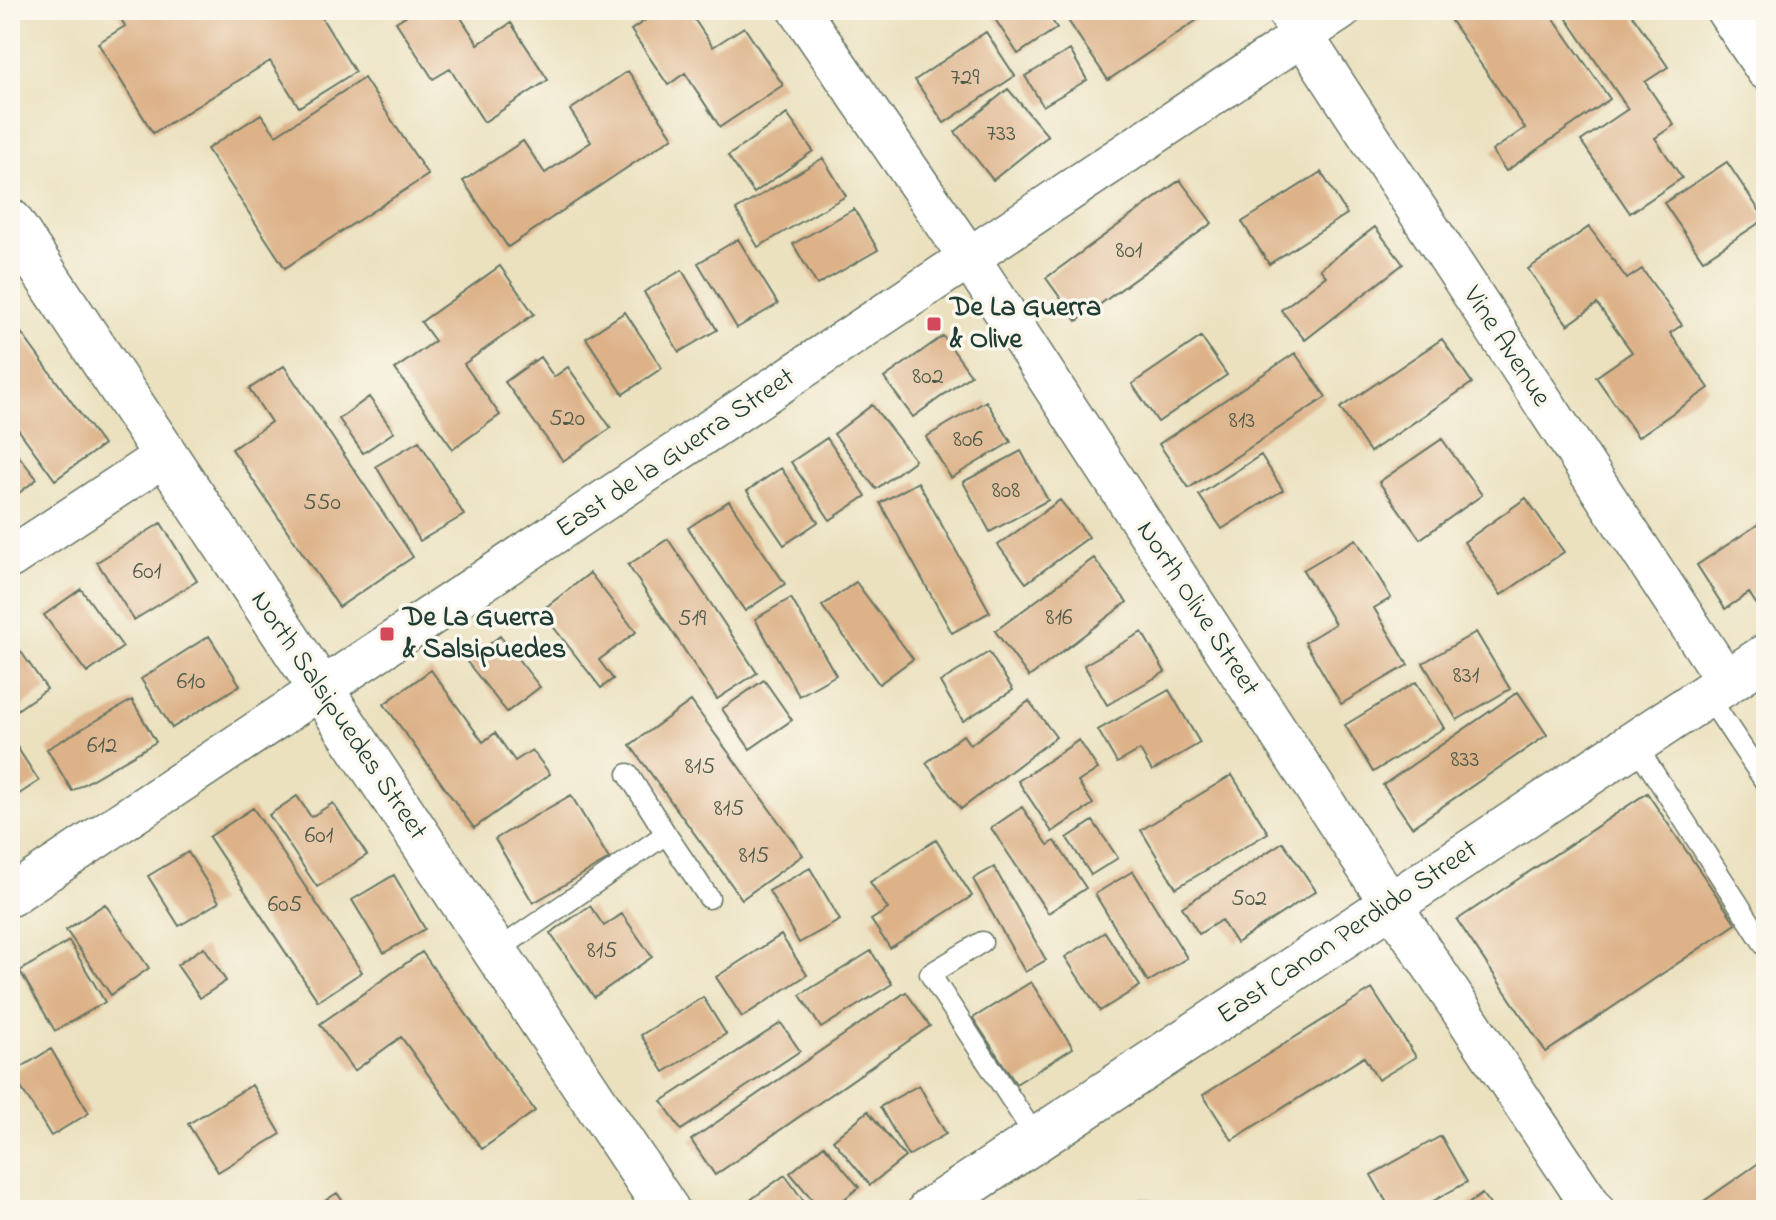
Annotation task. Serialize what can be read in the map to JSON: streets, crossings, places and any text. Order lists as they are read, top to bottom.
{
  "streets": {
    "street": [
      "Vine Avenue",
      "East de la Guerra Street",
      "North Olive Street",
      "North Salsipuedes Street",
      "East Canon Perdido Street"
    ]
  },
  "crossings": [
    ["Vine Avenue", "East de la Guerra Street"],
    ["Vine Avenue", "East Canon Perdido Street"],
    ["East de la Guerra Street", "North Olive Street"],
    ["East de la Guerra Street", "North Salsipuedes Street"],
    ["North Olive Street", "East Canon Perdido Street"]
  ],
  "places": {
    "transit": ["De La Guerra & Olive", "De La Guerra & Salsipuedes"]
  },
  "house_numbers": [
    "729",
    "733",
    "801",
    "802",
    "520",
    "813",
    "806",
    "808",
    "550",
    "601",
    "816",
    "519",
    "831",
    "610",
    "612",
    "833",
    "815",
    "815",
    "601",
    "815",
    "502",
    "605",
    "815"
  ]
}
